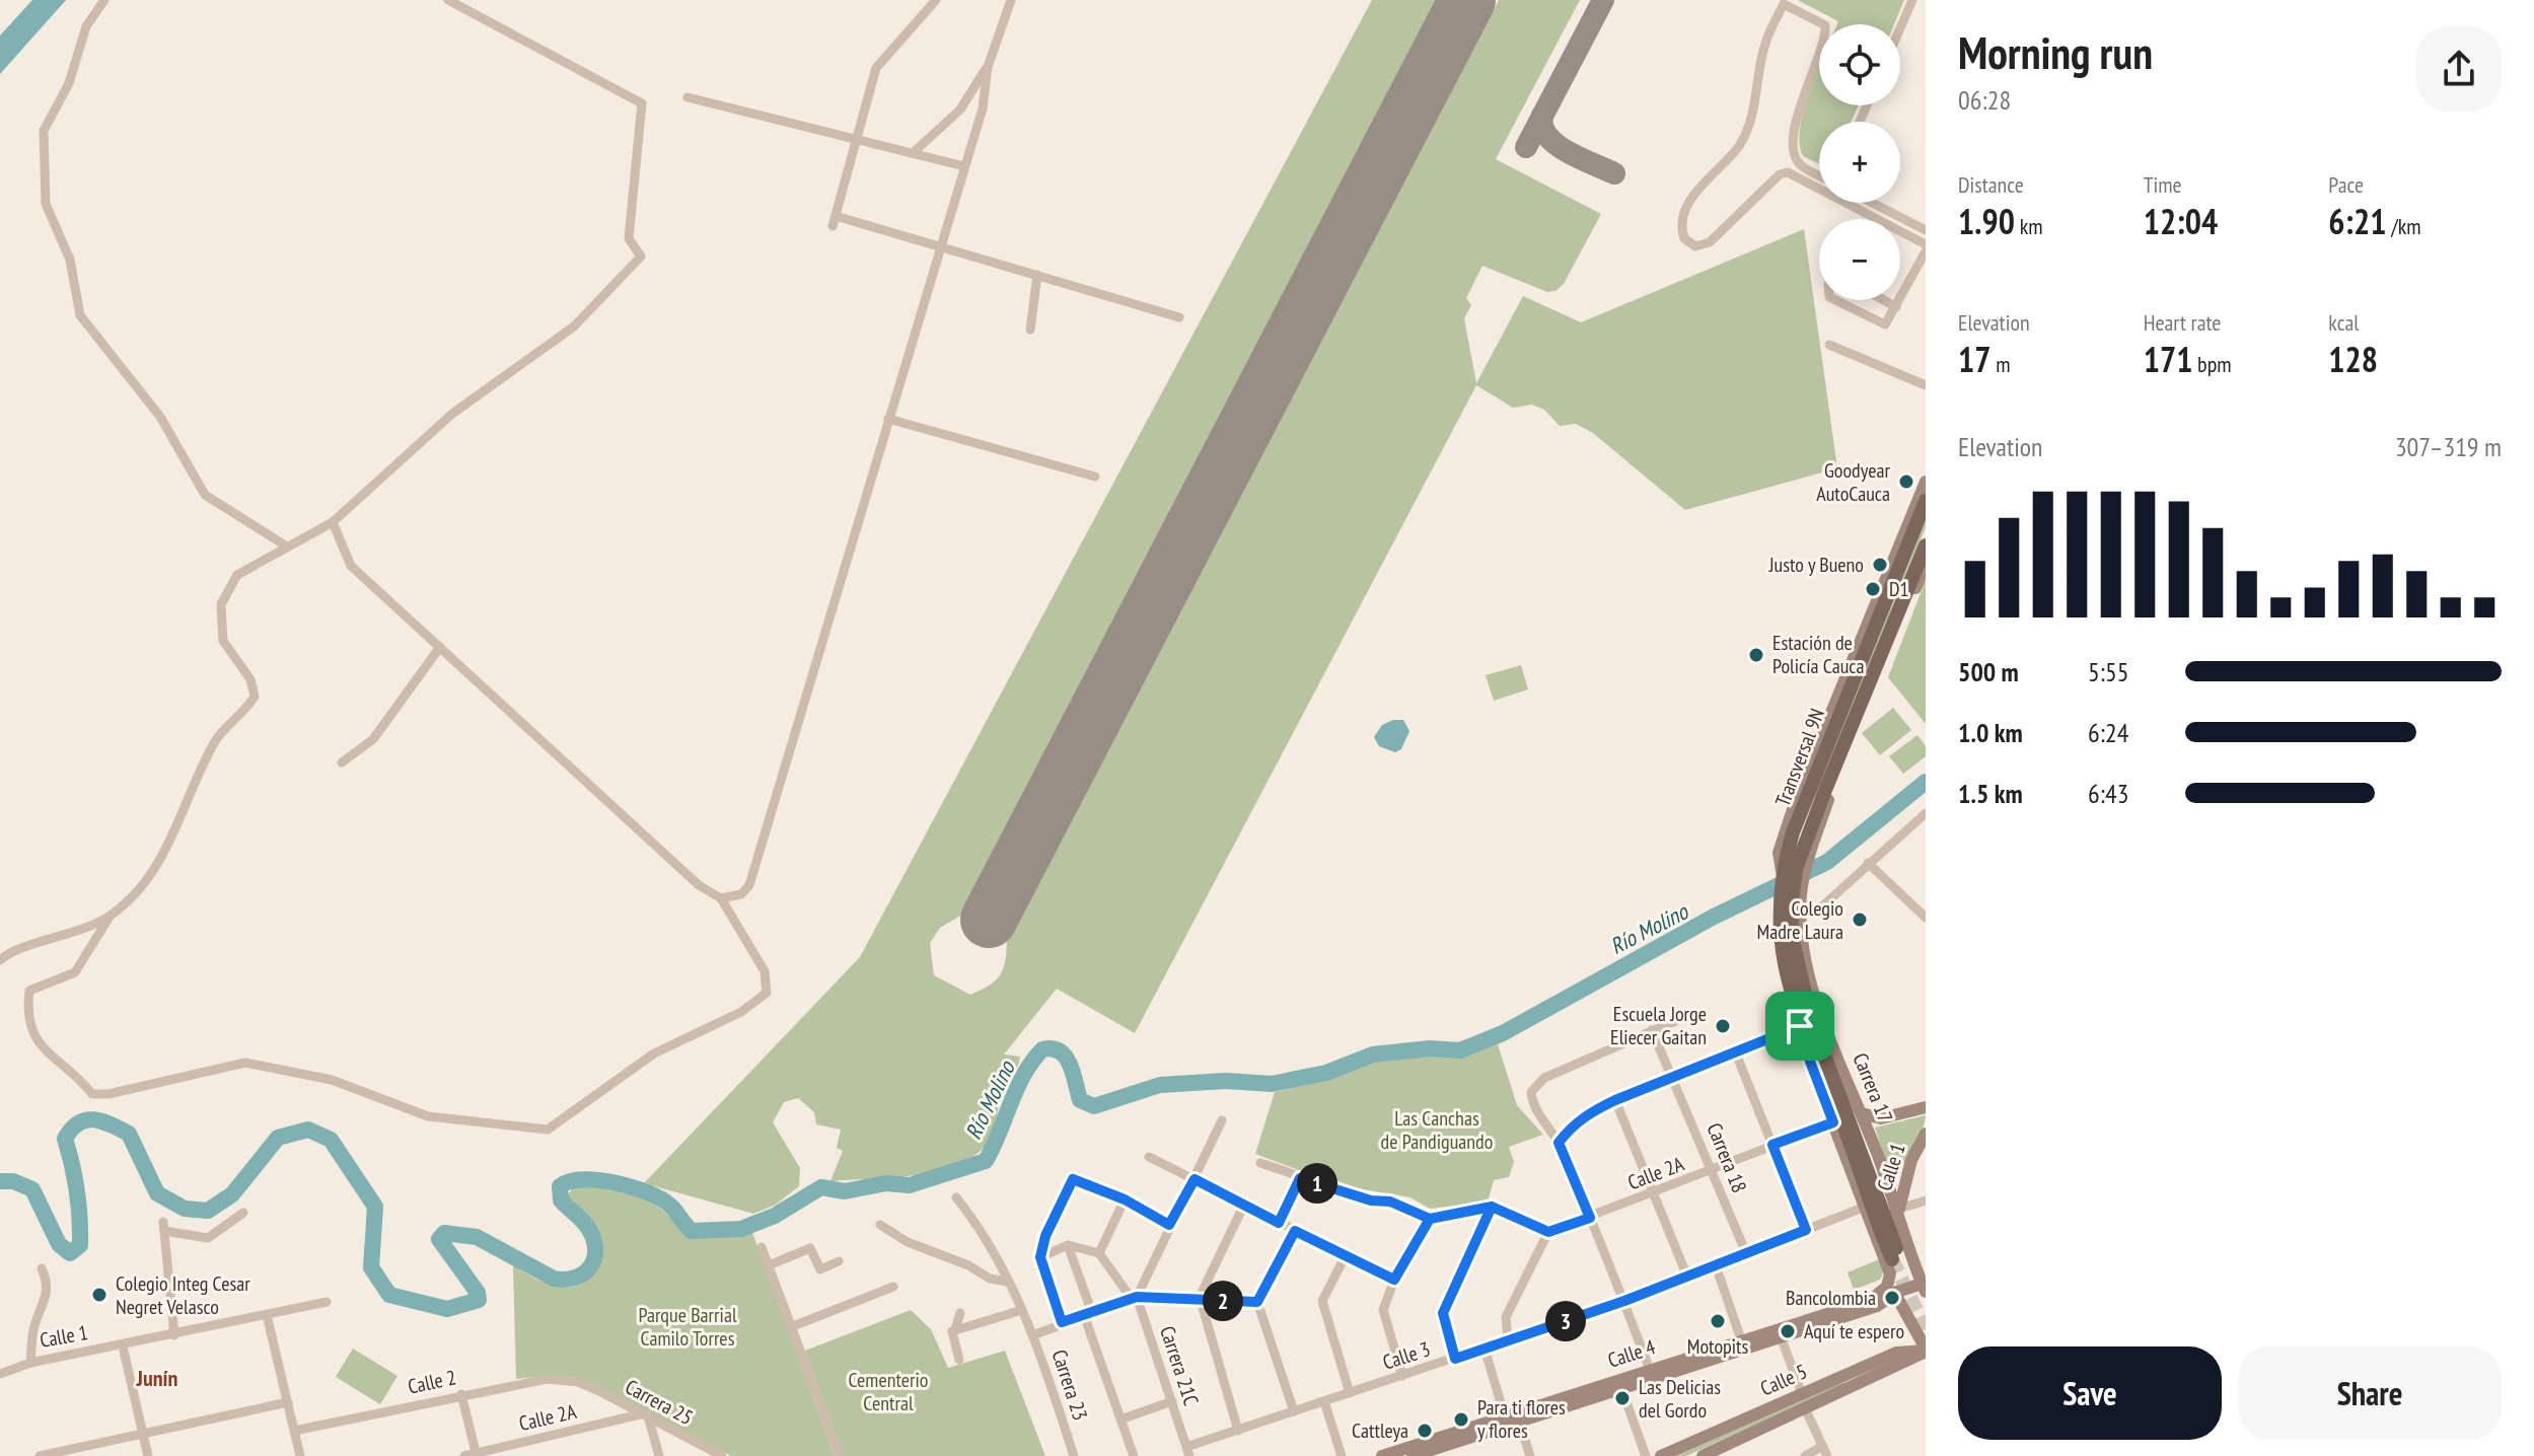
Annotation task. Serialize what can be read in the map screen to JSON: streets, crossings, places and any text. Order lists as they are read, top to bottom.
{
  "streets": {
    "main road": [
      "Transversal 9N",
      "Carrera 17",
      "Calle 1",
      "Calle 4",
      "Calle 5"
    ],
    "street": [
      "Carrera 18",
      "Calle 2A",
      "Calle 3",
      "Carrera 21C",
      "Calle 2",
      "Carrera 23",
      "Carrera 25"
    ]
  },
  "crossings": [
    ["Transversal 9N", "Carrera 17"],
    ["Carrera 17", "Calle 1"],
    ["Carrera 17", "Calle 4"],
    ["Carrera 18", "Calle 2A"],
    ["Carrera 18", "Calle 3"],
    ["Calle 2A", "Carrera 25"],
    ["Calle 3", "Carrera 21C"],
    ["Calle 2", "Carrera 25"]
  ],
  "districts": ["Junín"],
  "water": ["Río Molino"],
  "parks": ["Las Canchas de Pandiguando", "Parque Barrial Camilo Torres", "Cementerio Central"],
  "places": [
    "Goodyear AutoCauca",
    "Justo y Bueno",
    "D1",
    "Estación de Policía Cauca",
    "Colegio Madre Laura",
    "Escuela Jorge Eliecer Gaitan",
    "Colegio Integ Cesar Negret Velasco",
    "Bancolombia",
    "Motopits",
    "Aquí te espero",
    "Las Delicias del Gordo",
    "Para ti flores y flores",
    "Cattleya"
  ],
  "page": {
    "heading": ["Morning run", "06:28"],
    "map_buttons": ["+", "−"],
    "stats": [
      ["Distance", "1.90 km"],
      ["Time", "12:04"],
      ["Pace", "6:21 /km"],
      ["Elevation", "17 m"],
      ["Heart rate", "171 bpm"],
      ["kcal", "128"]
    ],
    "chart": ["Elevation", "307–319 m"],
    "list": [
      {
        "name": "500 m",
        "note": "5:55"
      },
      {
        "name": "1.0 km",
        "note": "6:24"
      },
      {
        "name": "1.5 km",
        "note": "6:43"
      }
    ],
    "pins": ["1", "2", "3"],
    "buttons": ["Save", "Share"]
  }
}
